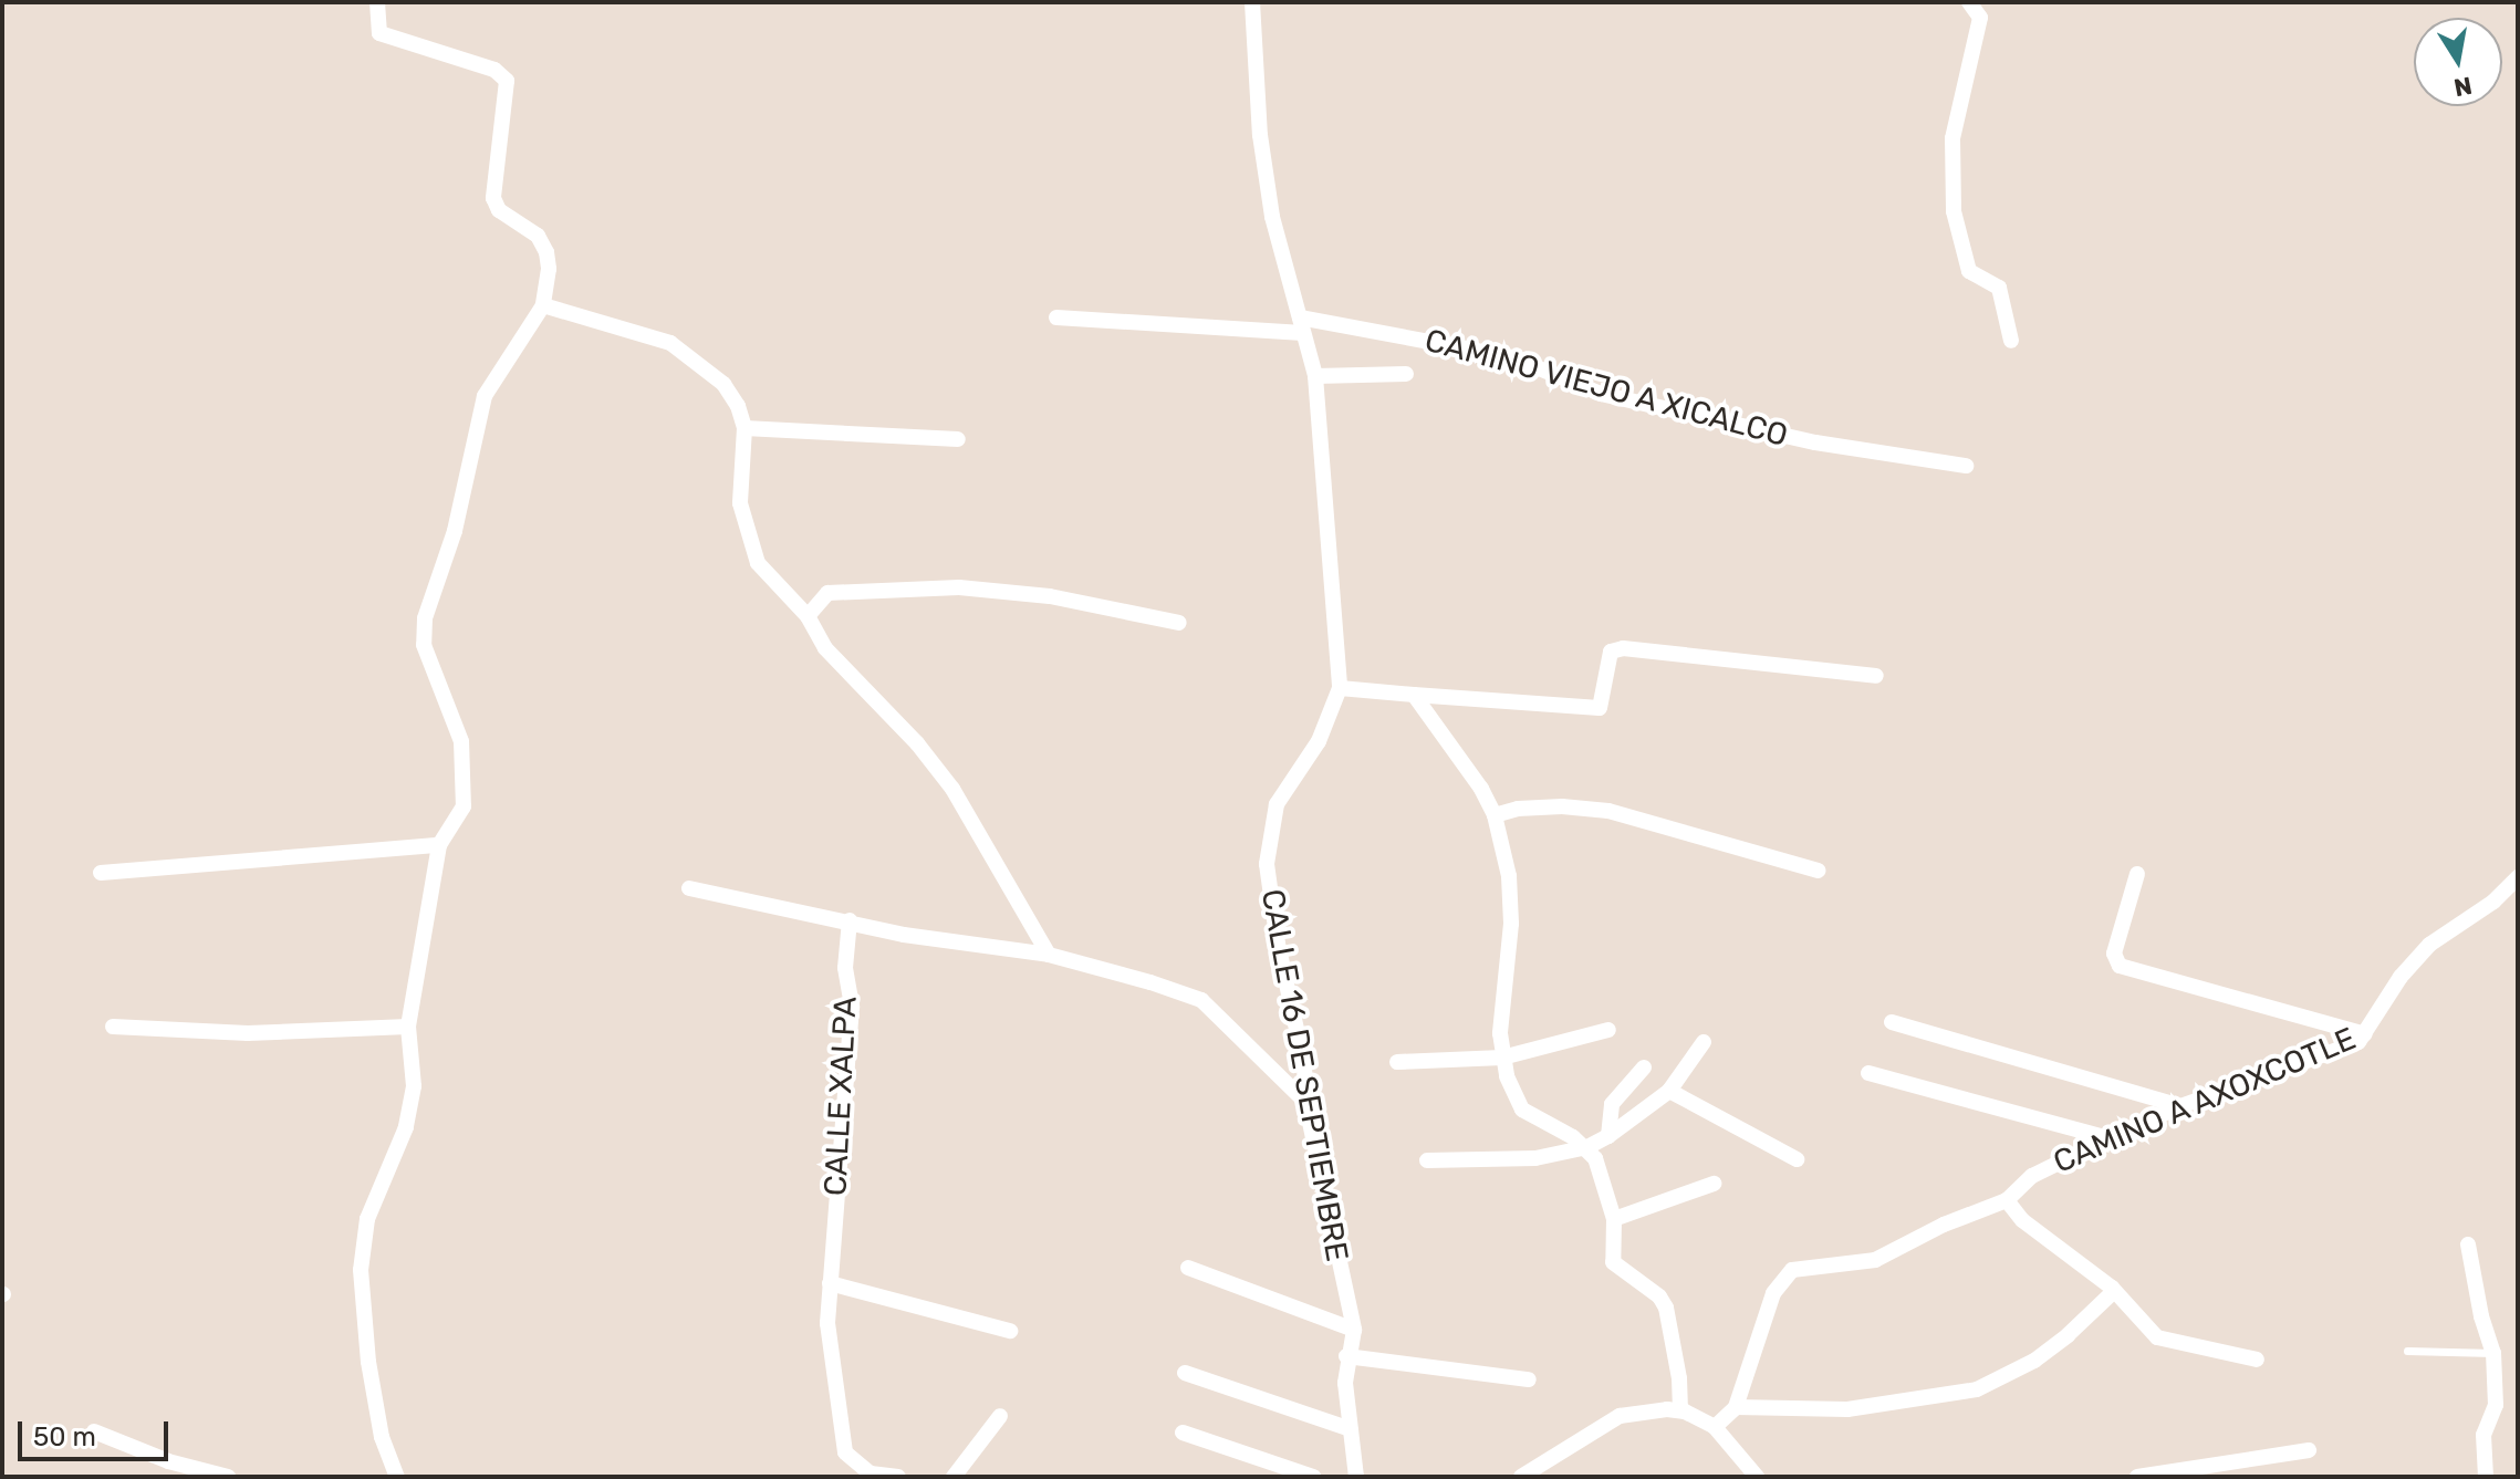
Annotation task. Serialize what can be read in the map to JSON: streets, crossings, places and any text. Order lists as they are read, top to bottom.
{
  "streets": {
    "street": [
      "CAMINO VIEJO A XICALCO",
      "CALLE 16 DE SEPTIEMBRE",
      "CALLE XALPA",
      "CAMINO A AXOXCOTLE"
    ]
  },
  "scale_bar": "50 m",
  "north": "bottom"
}
